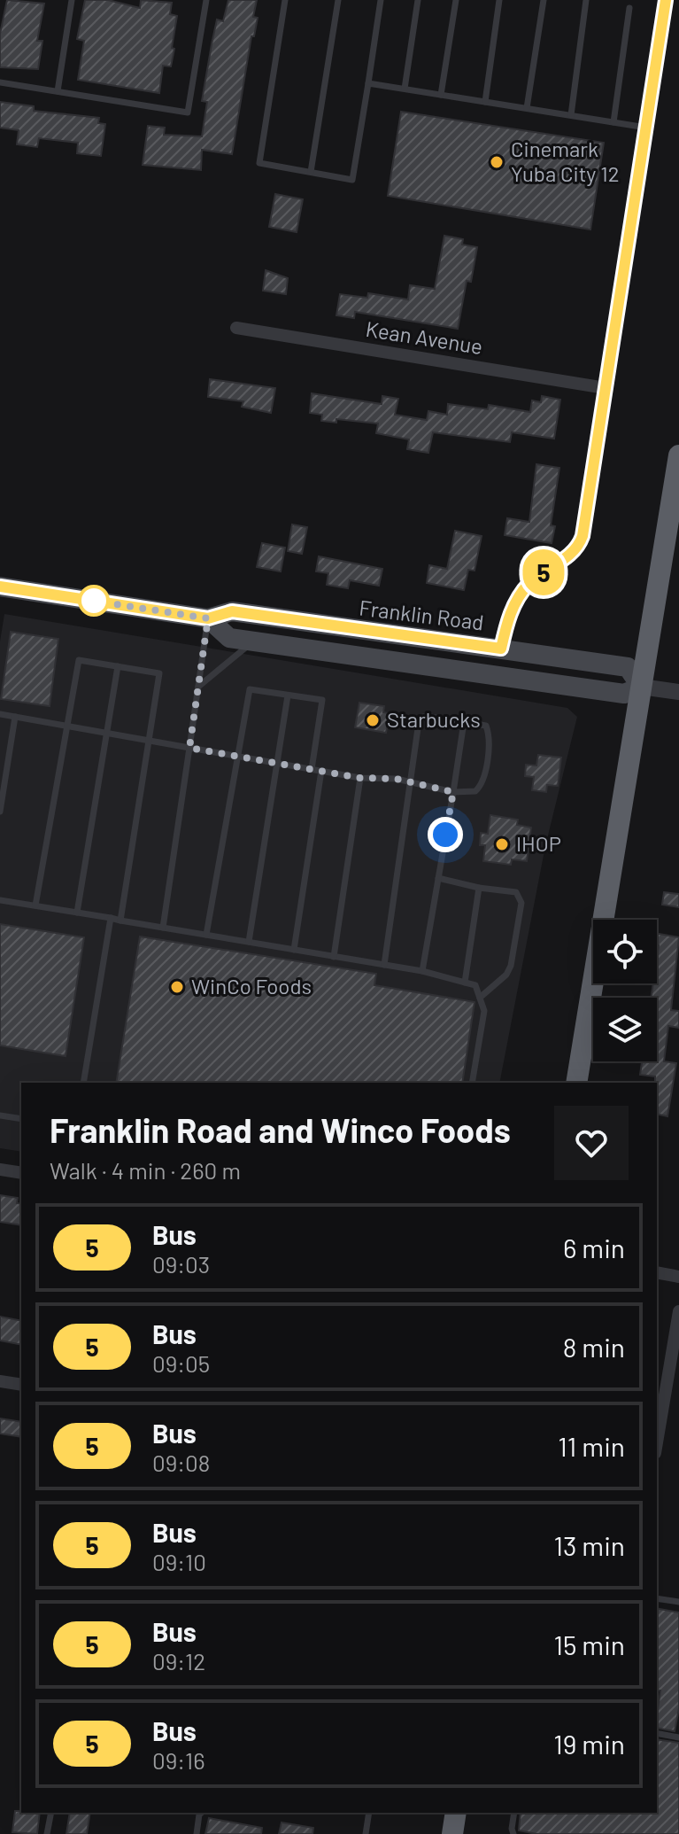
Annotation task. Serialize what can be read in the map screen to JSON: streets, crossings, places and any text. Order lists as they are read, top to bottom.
{
  "streets": {
    "main road": ["Franklin Road"],
    "street": ["Kean Avenue"]
  },
  "places": [
    "Cinemark Yuba City 12",
    "Starbucks",
    "IHOP",
    "WinCo Foods"
  ],
  "lines": ["bus line 5"],
  "page": {
    "on_map": "5",
    "heading": ["Franklin Road and Winco Foods", "Walk · 4 min · 260 m"],
    "list": [
      {
        "mark": "5",
        "name": "Bus",
        "note": "09:03",
        "value": "6 min"
      },
      {
        "mark": "5",
        "name": "Bus",
        "note": "09:05",
        "value": "8 min"
      },
      {
        "mark": "5",
        "name": "Bus",
        "note": "09:08",
        "value": "11 min"
      },
      {
        "mark": "5",
        "name": "Bus",
        "note": "09:10",
        "value": "13 min"
      },
      {
        "mark": "5",
        "name": "Bus",
        "note": "09:12",
        "value": "15 min"
      },
      {
        "mark": "5",
        "name": "Bus",
        "note": "09:16",
        "value": "19 min"
      }
    ]
  }
}
